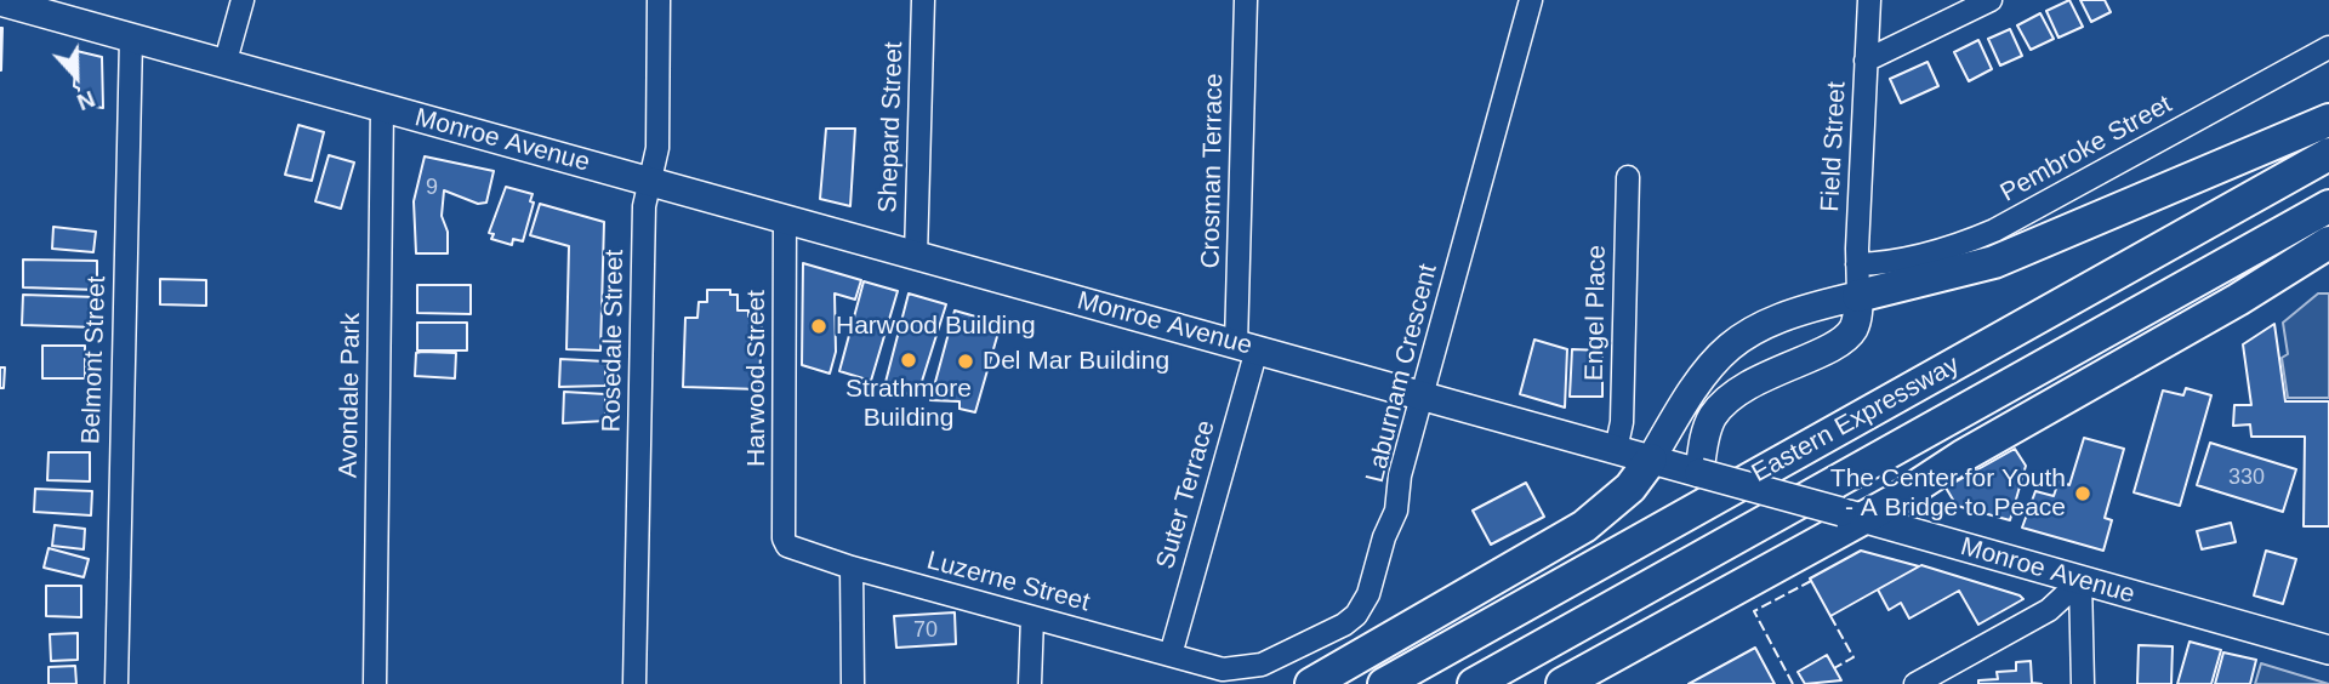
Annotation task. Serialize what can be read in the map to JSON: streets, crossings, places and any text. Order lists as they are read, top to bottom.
{
  "streets": {
    "highway": ["Eastern Expressway"],
    "main road": ["Monroe Avenue"],
    "street": [
      "Shepard Street",
      "Field Street",
      "Pembroke Street",
      "Crosman Terrace",
      "Engel Place",
      "Rosedale Street",
      "Belmont Street",
      "Laburnam Crescent",
      "Harwood Street",
      "Avondale Park",
      "Suter Terrace",
      "Luzerne Street"
    ]
  },
  "crossings": [
    ["Shepard Street", "Monroe Avenue"],
    ["Monroe Avenue", "Crosman Terrace"],
    ["Monroe Avenue", "Engel Place"],
    ["Monroe Avenue", "Rosedale Street"],
    ["Monroe Avenue", "Belmont Street"],
    ["Monroe Avenue", "Laburnam Crescent"],
    ["Monroe Avenue", "Harwood Street"],
    ["Monroe Avenue", "Avondale Park"],
    ["Monroe Avenue", "Suter Terrace"],
    ["Field Street", "Pembroke Street"],
    ["Crosman Terrace", "Suter Terrace"],
    ["Laburnam Crescent", "Luzerne Street"],
    ["Harwood Street", "Luzerne Street"],
    ["Suter Terrace", "Luzerne Street"]
  ],
  "places": [
    "Harwood Building",
    "Strathmore Building",
    "Del Mar Building",
    "The Center for Youth - A Bridge to Peace"
  ],
  "house_numbers": ["9", "330", "70"],
  "north": "bottom"
}
